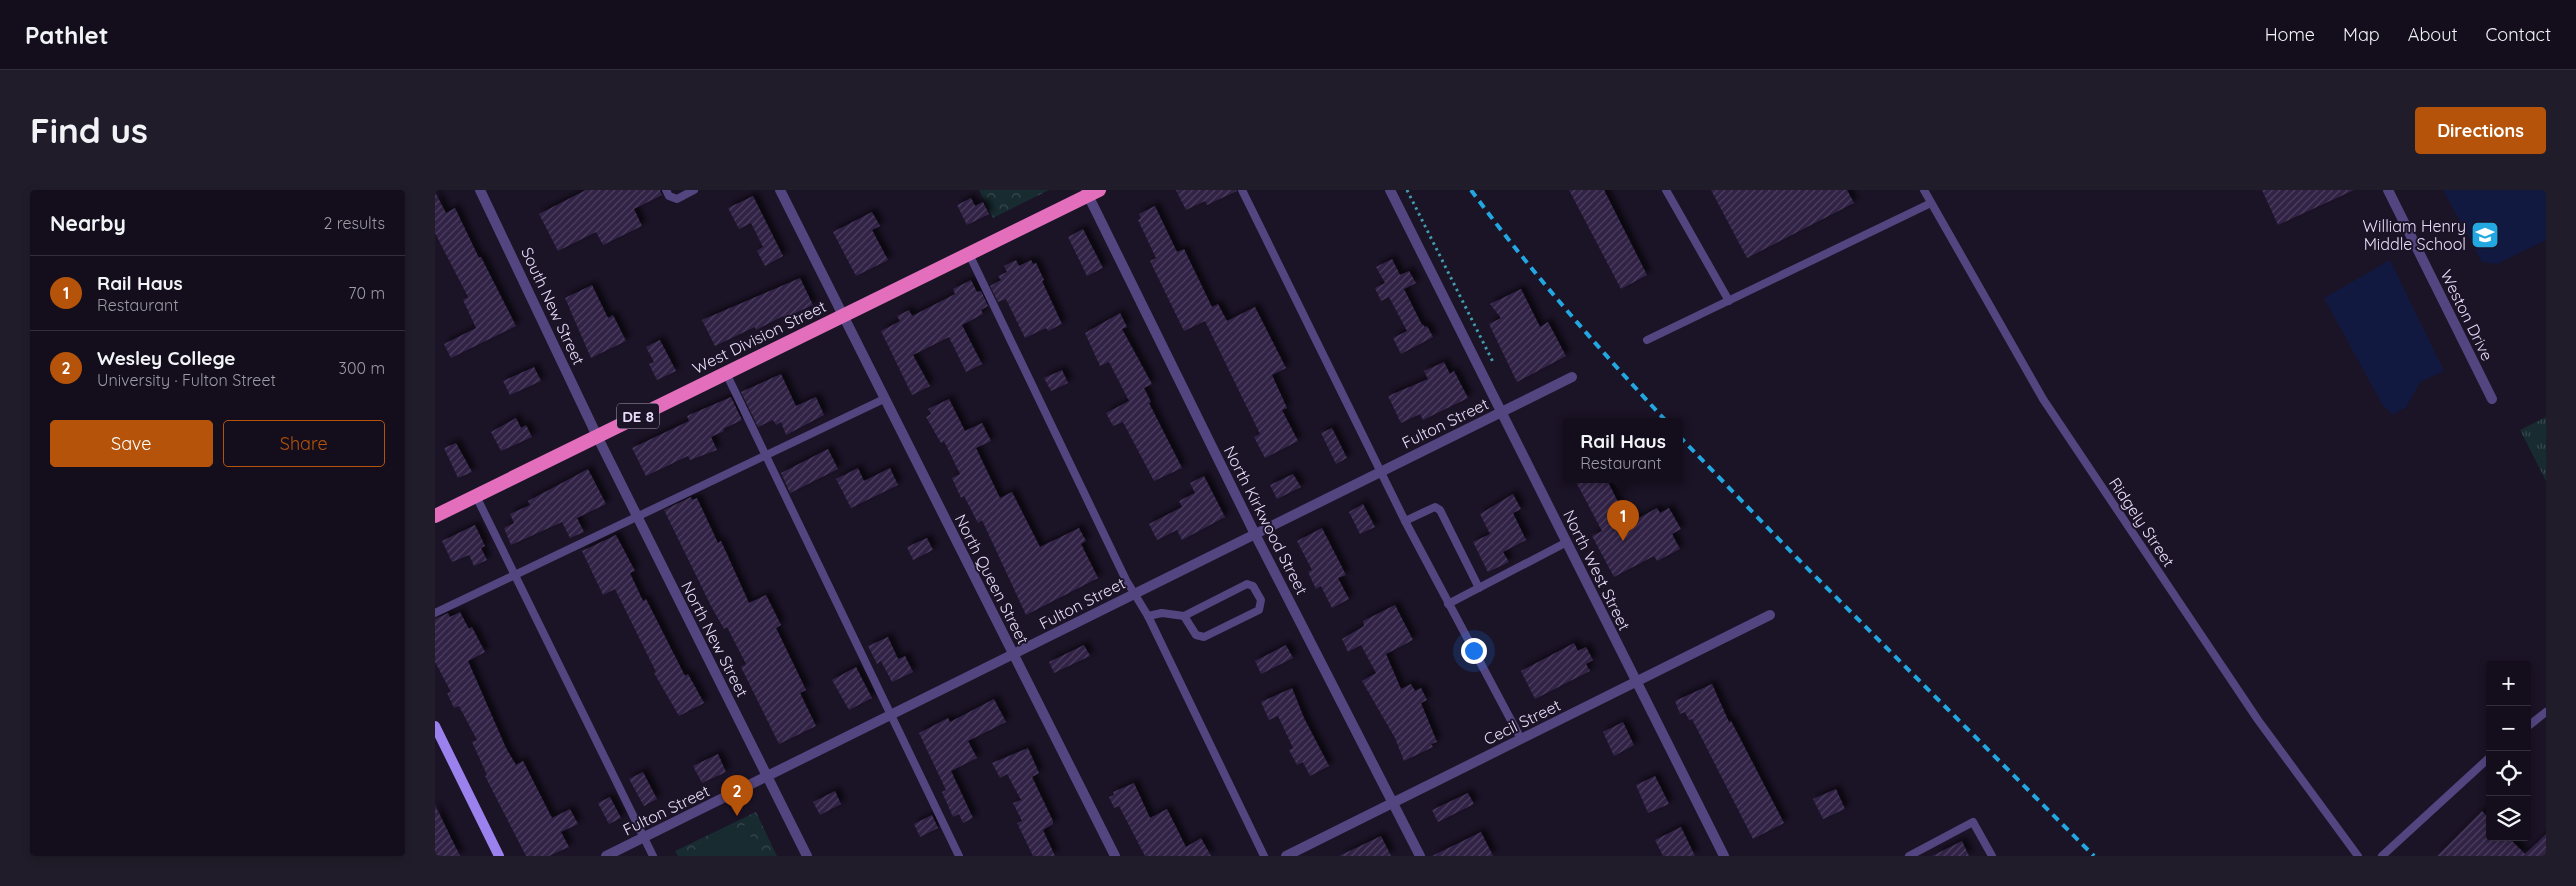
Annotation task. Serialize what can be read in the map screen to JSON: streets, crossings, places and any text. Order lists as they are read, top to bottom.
{
  "streets": {
    "highway": ["West Division Street", "DE 8"],
    "street": [
      "South New Street",
      "Weston Drive",
      "Fulton Street",
      "North Kirkwood Street",
      "North West Street",
      "North Queen Street",
      "North New Street",
      "Cecil Street"
    ],
    "lane": ["Ridgely Street"]
  },
  "crossings": [
    ["South New Street", "West Division Street"],
    ["South New Street", "North New Street"],
    ["West Division Street", "North Kirkwood Street"],
    ["West Division Street", "North Queen Street"],
    ["West Division Street", "North New Street"],
    ["Fulton Street", "North Kirkwood Street"],
    ["Fulton Street", "North West Street"],
    ["Fulton Street", "North Queen Street"],
    ["Fulton Street", "North New Street"],
    ["North Kirkwood Street", "Cecil Street"],
    ["North West Street", "Cecil Street"]
  ],
  "places": {
    "school or university": ["William Henry Middle School"]
  },
  "page": {
    "header": "Pathlet",
    "nav": [
      "Home",
      "Map",
      "About",
      "Contact"
    ],
    "buttons": [
      "Directions",
      ["Save", "Share"]
    ],
    "title": "Find us",
    "heading": ["Nearby", "2 results"],
    "list": [
      {
        "mark": "1",
        "name": "Rail Haus",
        "note": "Restaurant",
        "value": "70 m"
      },
      {
        "mark": "2",
        "name": "Wesley College",
        "note": "University · Fulton Street",
        "value": "300 m"
      }
    ],
    "popup": ["Rail Haus", "Restaurant"],
    "pins": ["1", "2"],
    "map_buttons": ["+", "−"]
  }
}
